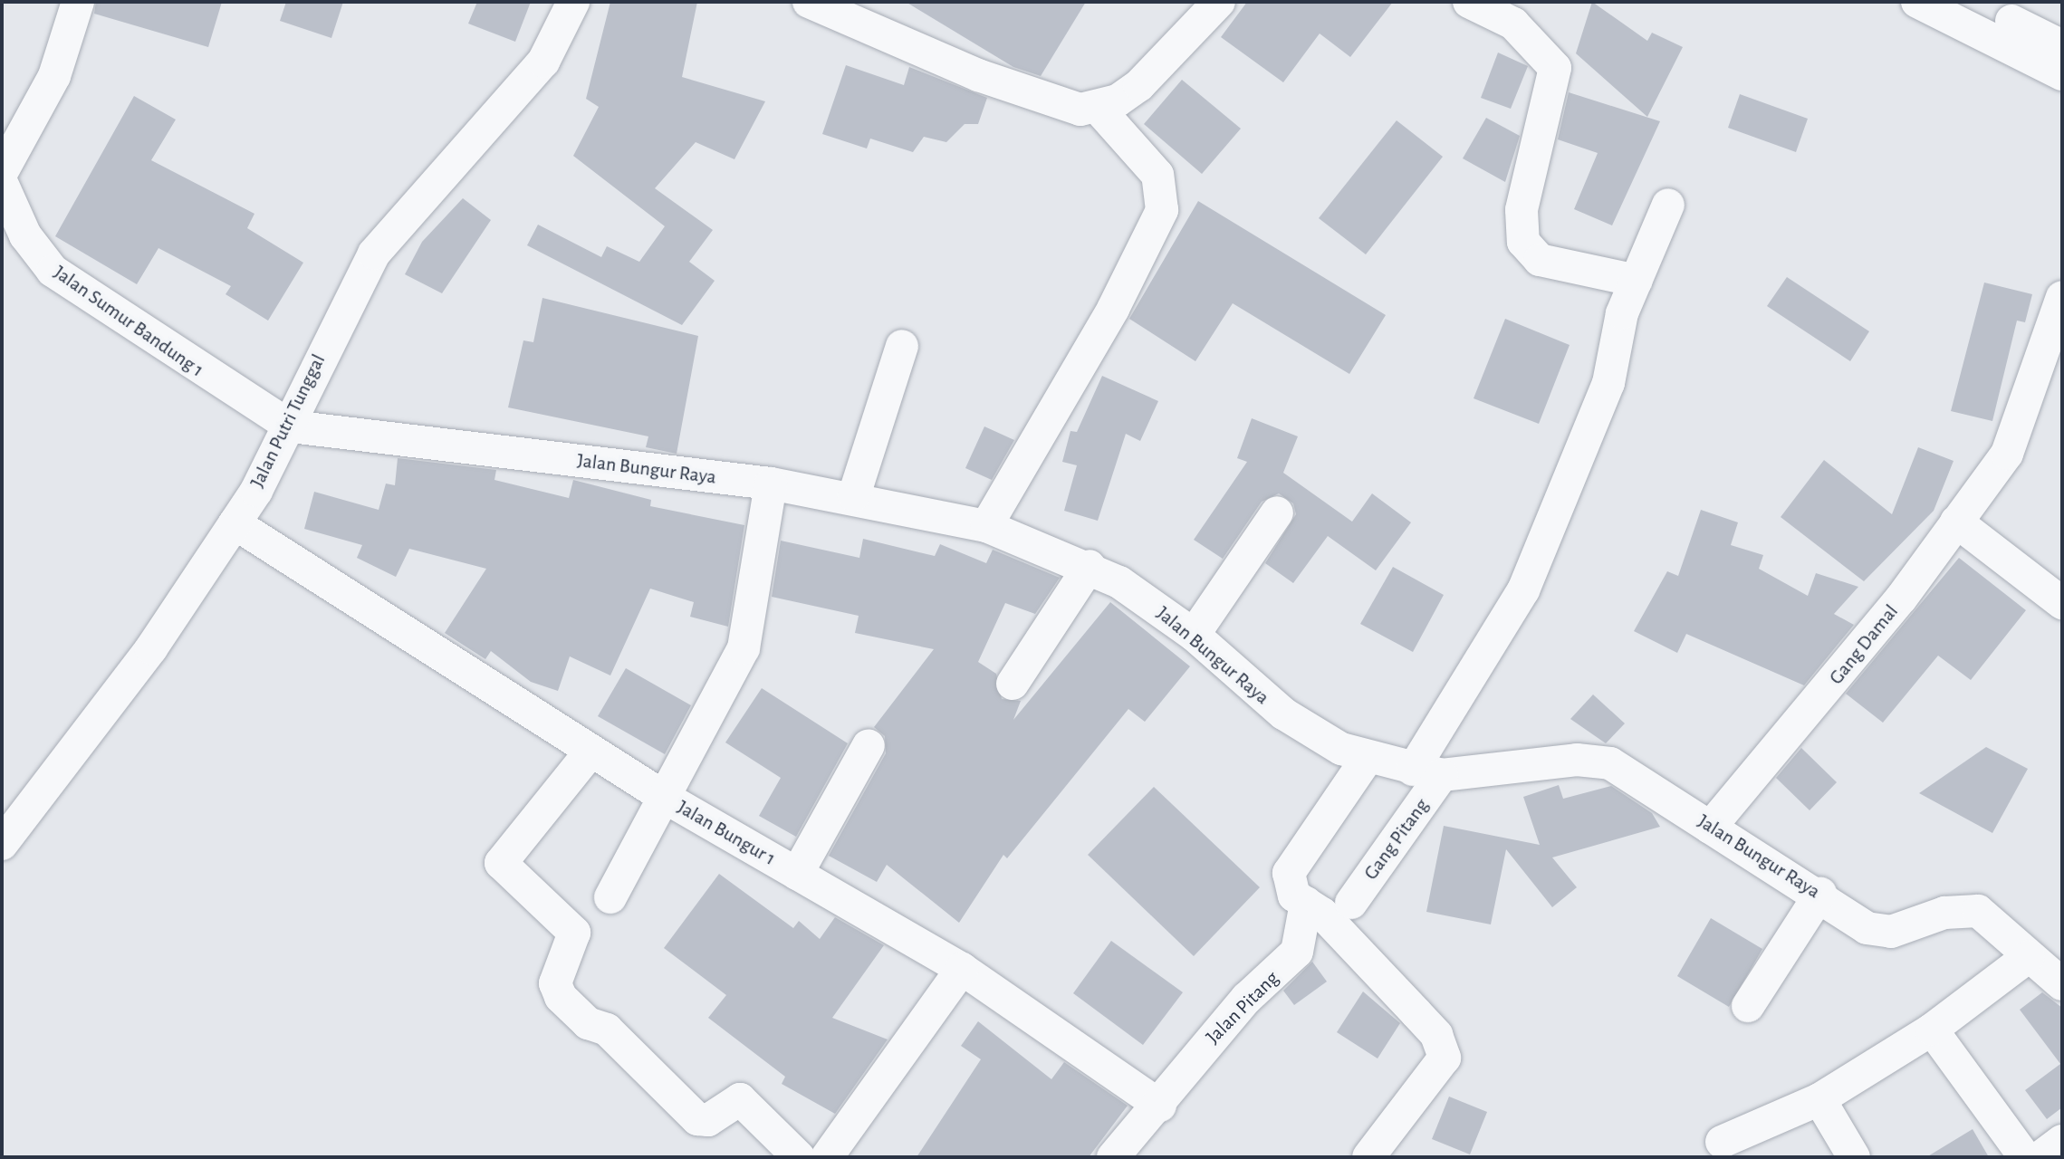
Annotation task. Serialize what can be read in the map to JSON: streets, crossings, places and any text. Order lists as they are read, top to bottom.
{
  "streets": {
    "street": [
      "Jalan Sumur Bandung 1",
      "Jalan Putri Tunggal",
      "Jalan Bungur Raya",
      "Gang Damal",
      "Jalan Bungur 1",
      "Gang Pitang",
      "Jalan Pitang"
    ]
  },
  "crossings": [
    ["Jalan Sumur Bandung 1", "Jalan Putri Tunggal"],
    ["Jalan Sumur Bandung 1", "Jalan Bungur Raya"],
    ["Jalan Putri Tunggal", "Jalan Bungur Raya"],
    ["Jalan Putri Tunggal", "Jalan Bungur 1"],
    ["Jalan Bungur Raya", "Gang Damal"],
    ["Jalan Bungur Raya", "Gang Pitang"],
    ["Jalan Bungur 1", "Jalan Pitang"]
  ]
}
